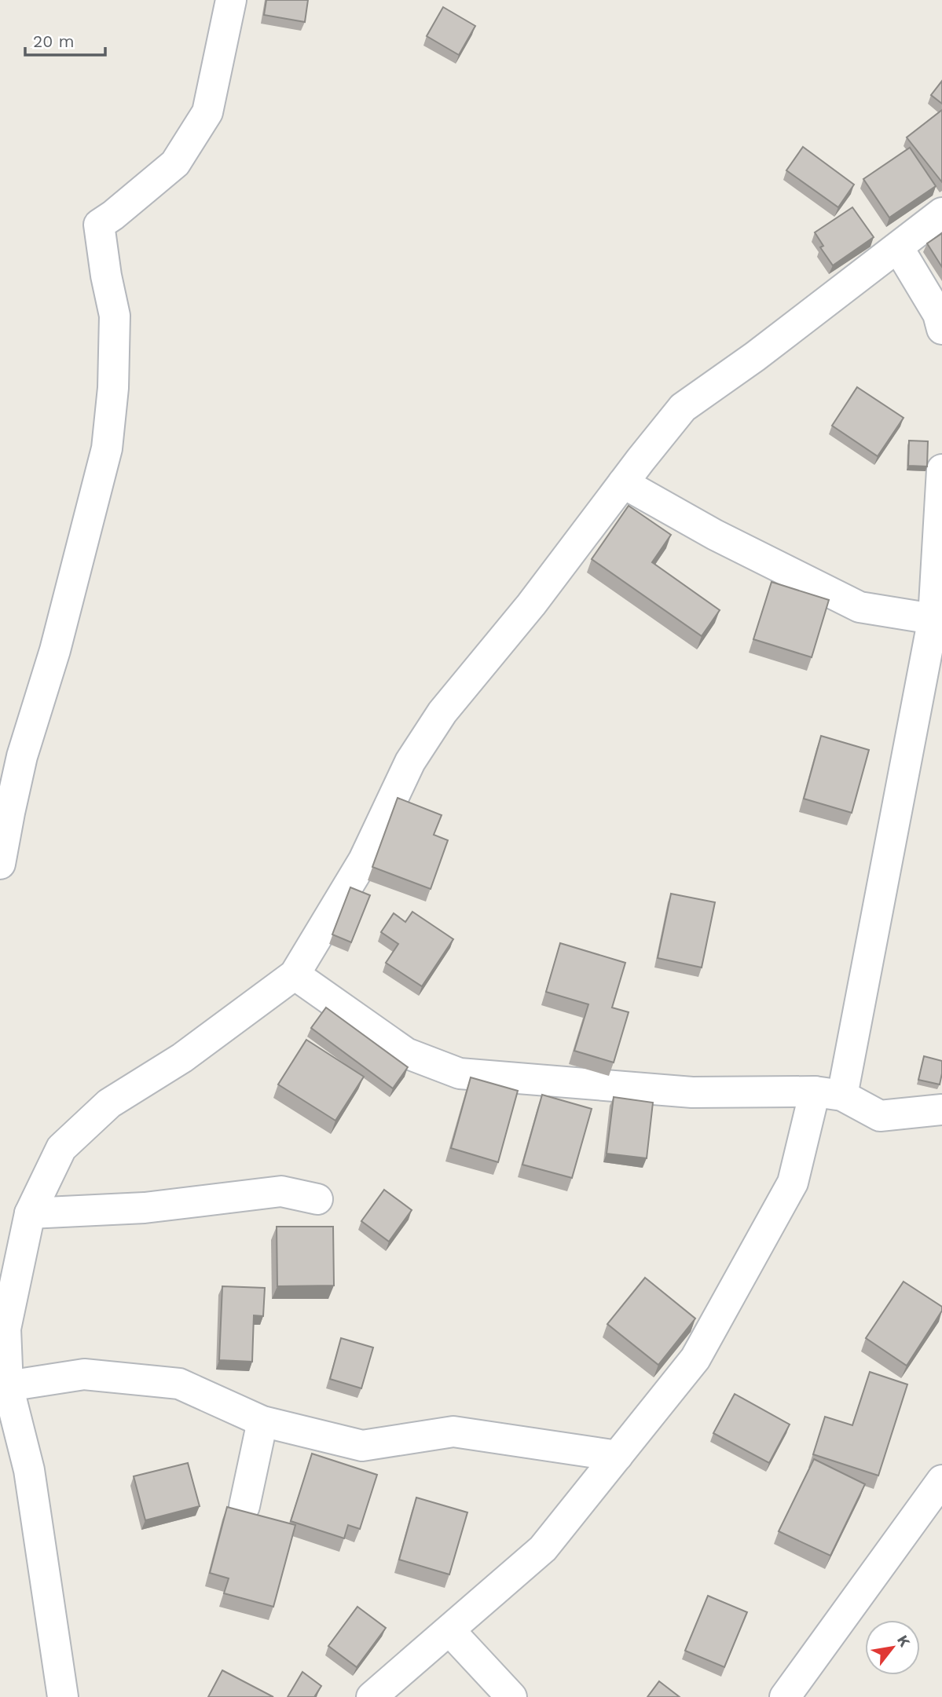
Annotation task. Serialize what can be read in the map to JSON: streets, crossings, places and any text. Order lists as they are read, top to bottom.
{
  "scale_bar": "20 m",
  "north": "top right"
}
